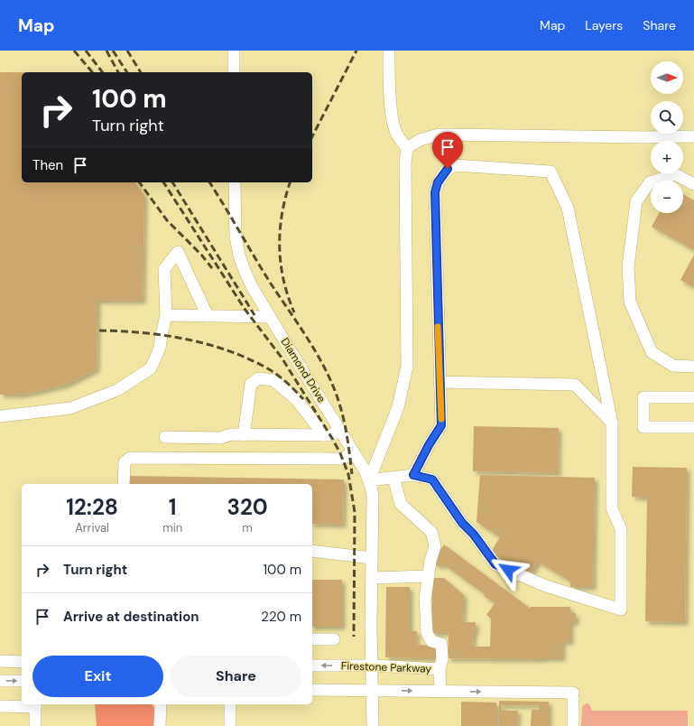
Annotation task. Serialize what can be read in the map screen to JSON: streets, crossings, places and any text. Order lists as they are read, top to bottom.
{
  "streets": {
    "street": ["Diamond Drive", "Firestone Parkway"]
  },
  "crossings": [
    ["Diamond Drive", "Firestone Parkway"]
  ],
  "north": "right",
  "page": {
    "header": "Map",
    "nav": ["Map", "Layers", "Share"],
    "map_buttons": ["+", "−"],
    "turn": ["100 m", "Turn right"],
    "then": "Then",
    "eta": [
      "12:28",
      "Arrival",
      "1",
      "min",
      "320",
      "m"
    ],
    "list": [
      {
        "name": "Turn right",
        "value": "100 m"
      },
      {
        "name": "Arrive at destination",
        "value": "220 m"
      }
    ],
    "buttons": ["Exit", "Share"]
  }
}
